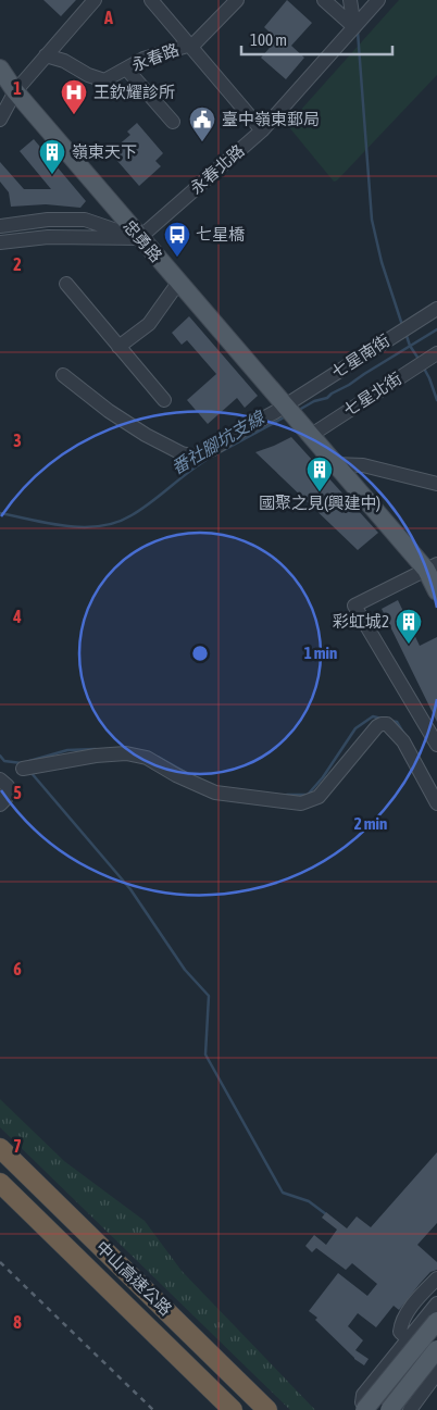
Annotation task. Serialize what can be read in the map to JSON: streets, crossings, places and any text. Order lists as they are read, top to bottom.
{
  "streets": {
    "highway": ["中山高速公路"],
    "main road": ["忠勇路"],
    "street": [
      "永春路",
      "永春北路",
      "七星南街",
      "七星北街"
    ]
  },
  "crossings": [
    ["永春北路", "忠勇路"],
    ["忠勇路", "七星南街"]
  ],
  "water": ["番社腳坑支線"],
  "places": {
    "hospital": ["王欽耀診所"],
    "public building": ["臺中嶺東郵局"],
    "building": ["嶺東天下", "國聚之見(興建中)", "彩虹城2"],
    "bus stop": ["七星橋"]
  },
  "scale_bar": "100 m",
  "grid": {
    "columns": ["A"],
    "rows": [
      "1",
      "2",
      "3",
      "4",
      "5",
      "6",
      "7",
      "8"
    ]
  },
  "rings": ["1 min", "2 min"]
}
